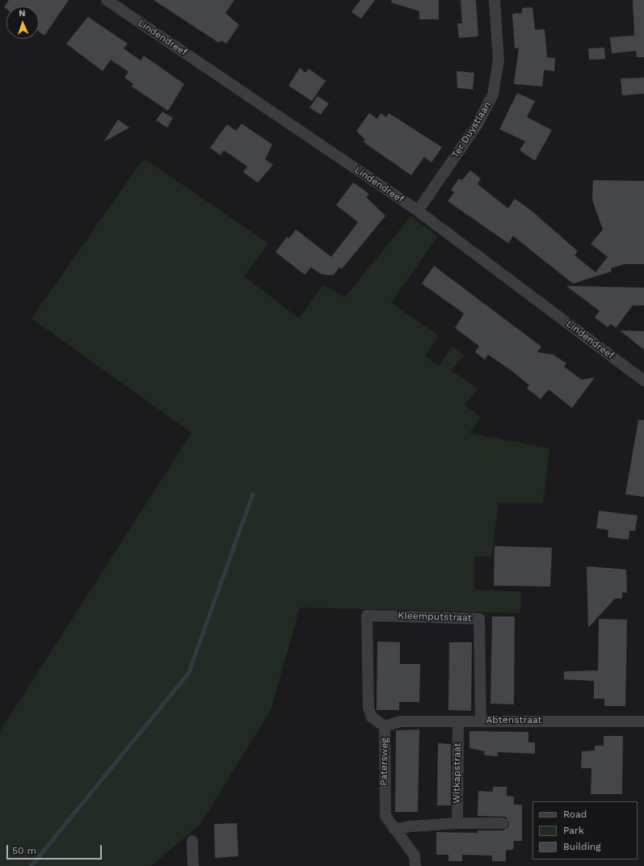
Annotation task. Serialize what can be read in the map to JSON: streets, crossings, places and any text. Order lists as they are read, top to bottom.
{
  "streets": {
    "street": [
      "Lindendreef",
      "Ter Duystlaan",
      "Kleemputstraat",
      "Abtenstraat",
      "Patersweg",
      "Witkapstraat"
    ]
  },
  "crossings": [
    ["Lindendreef", "Ter Duystlaan"],
    ["Kleemputstraat", "Abtenstraat"],
    ["Kleemputstraat", "Patersweg"],
    ["Abtenstraat", "Patersweg"],
    ["Abtenstraat", "Witkapstraat"]
  ],
  "legend": ["Road", "Park", "Building"],
  "scale_bar": "50 m",
  "north": "top"
}
